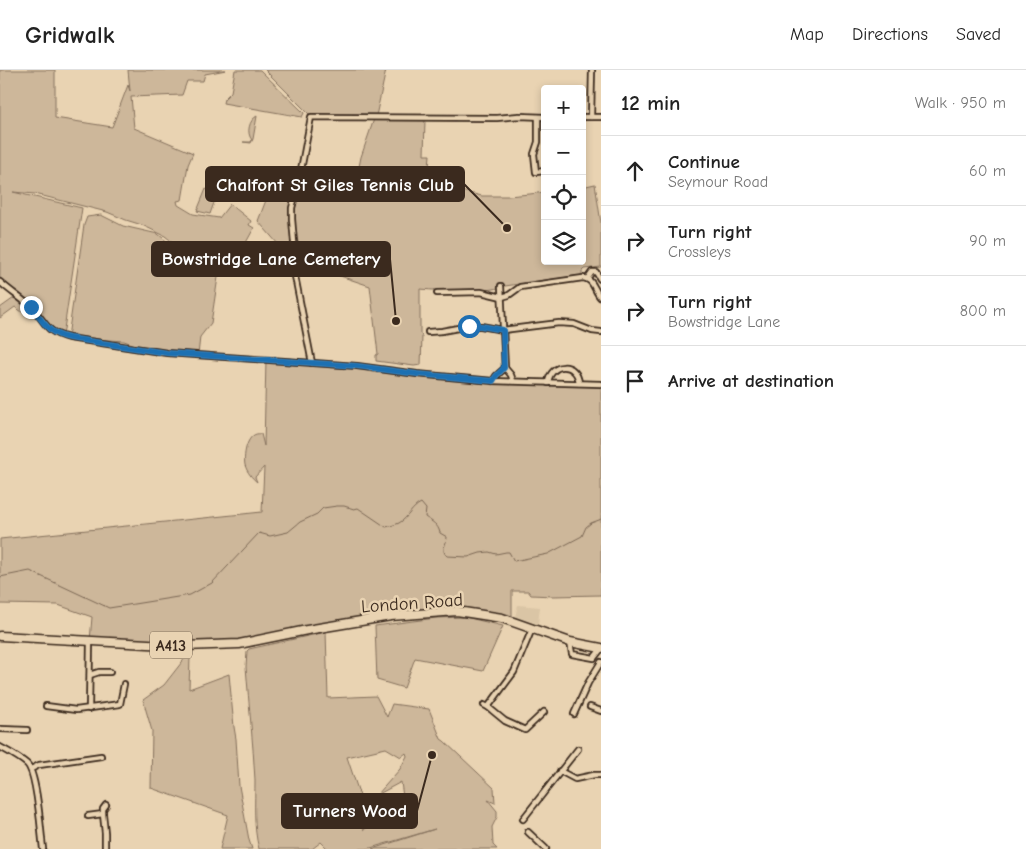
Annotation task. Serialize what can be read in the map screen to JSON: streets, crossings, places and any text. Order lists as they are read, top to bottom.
{
  "streets": {
    "highway": ["London Road", "A413"]
  },
  "crossings": [
    ["London Road", "A413"]
  ],
  "places": ["Chalfont St Giles Tennis Club", "Bowstridge Lane Cemetery", "Turners Wood"],
  "page": {
    "header": "Gridwalk",
    "nav": ["Map", "Directions", "Saved"],
    "heading": ["12 min", "Walk · 950 m"],
    "map_buttons": ["+", "−"],
    "list": [
      ["Continue", "Seymour Road", "60 m"],
      ["Turn right", "Crossleys", "90 m"],
      ["Turn right", "Bowstridge Lane", "800 m"],
      "Arrive at destination"
    ]
  }
}
